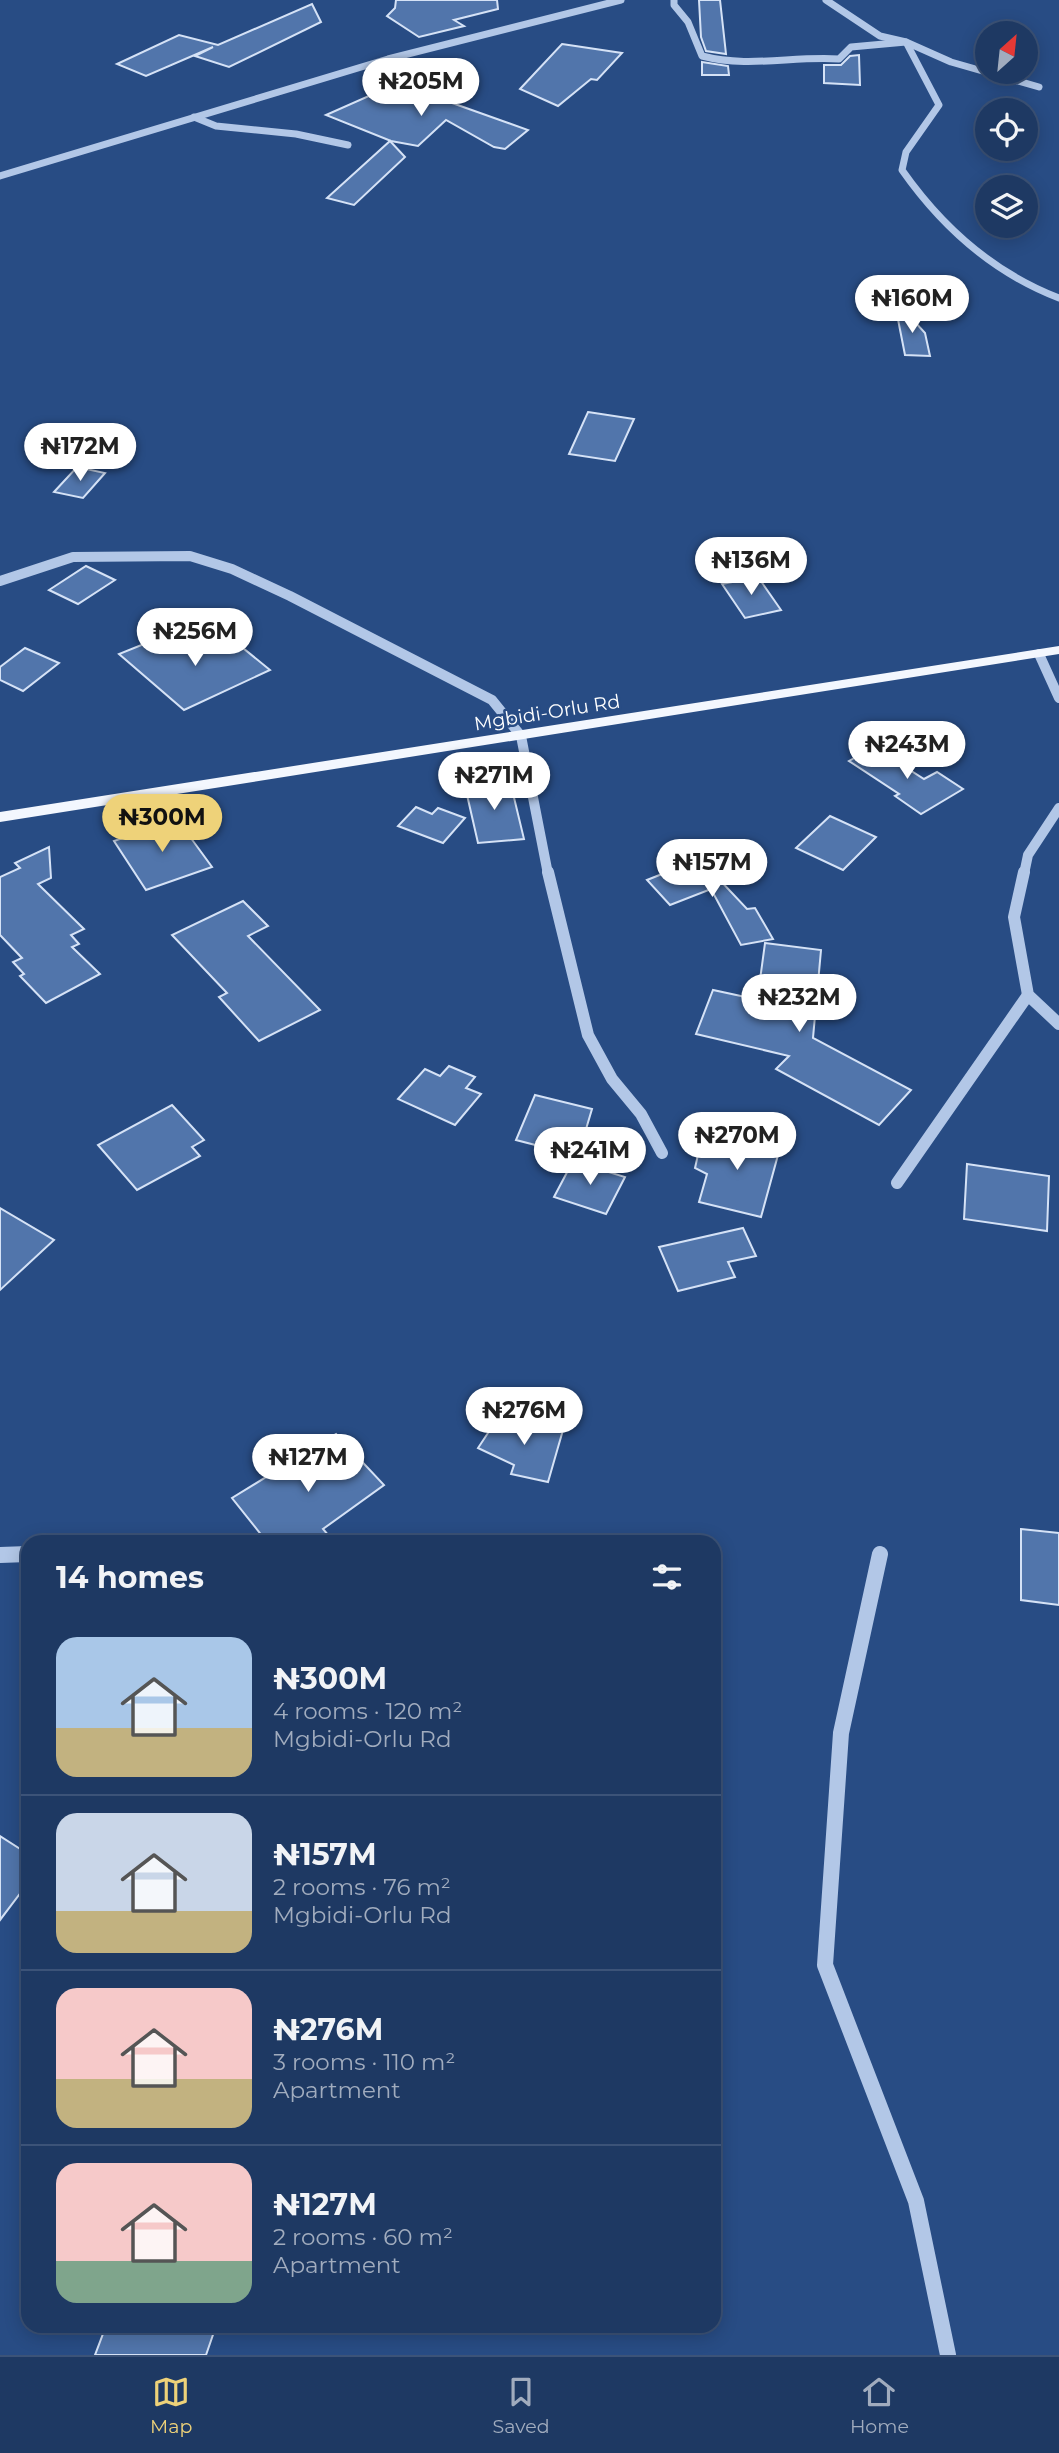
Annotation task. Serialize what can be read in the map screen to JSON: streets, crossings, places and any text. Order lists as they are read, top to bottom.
{
  "streets": {
    "main road": ["Mgbidi-Orlu Rd"]
  },
  "north": "top right",
  "page": {
    "price": [
      "₦205M",
      "₦160M",
      "₦172M",
      "₦136M",
      "₦256M",
      "₦243M",
      "₦271M",
      "₦300M",
      "₦157M",
      "₦232M",
      "₦270M",
      "₦241M",
      "₦276M",
      "₦127M"
    ],
    "heading": "14 homes",
    "list": [
      {
        "name": "₦300M",
        "note": "4 rooms · 120 m² · Mgbidi-Orlu Rd"
      },
      {
        "name": "₦157M",
        "note": "2 rooms · 76 m² · Mgbidi-Orlu Rd"
      },
      {
        "name": "₦276M",
        "note": "3 rooms · 110 m² · Apartment"
      },
      {
        "name": "₦127M",
        "note": "2 rooms · 60 m² · Apartment"
      }
    ],
    "tabs": ["Map", "Saved", "Home"]
  }
}
